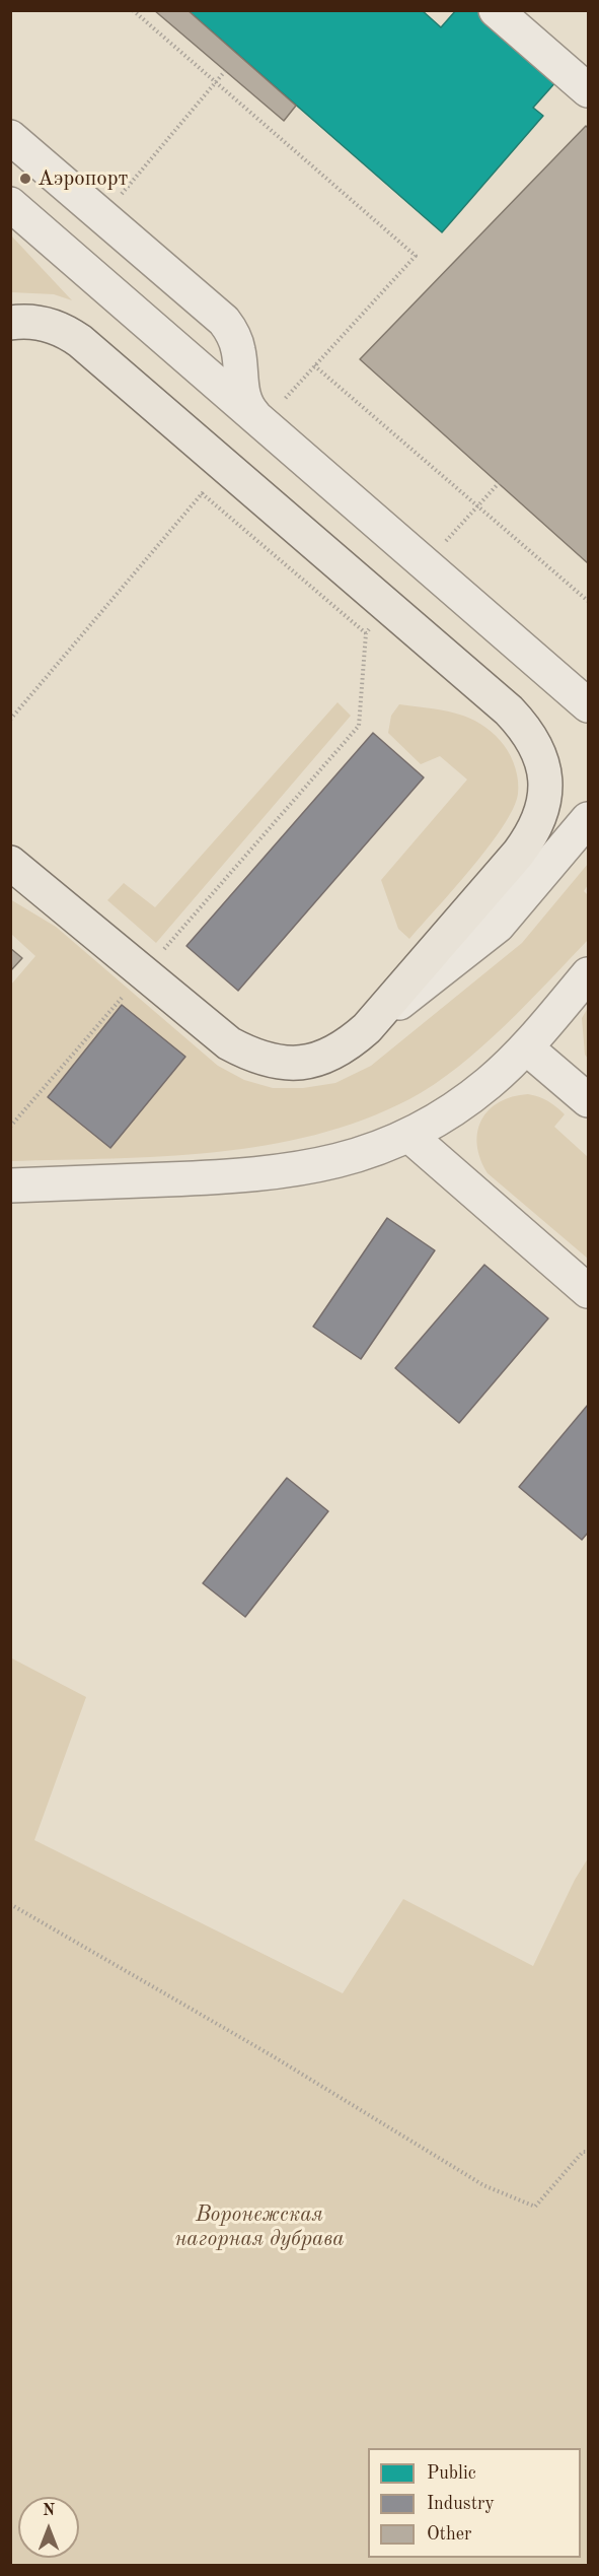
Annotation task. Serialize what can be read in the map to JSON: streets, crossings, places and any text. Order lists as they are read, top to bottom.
{
  "parks": ["Воронежская нагорная дубрава"],
  "places": ["Аэропорт"],
  "legend": ["Public", "Industry", "Other"],
  "north": "top"
}
